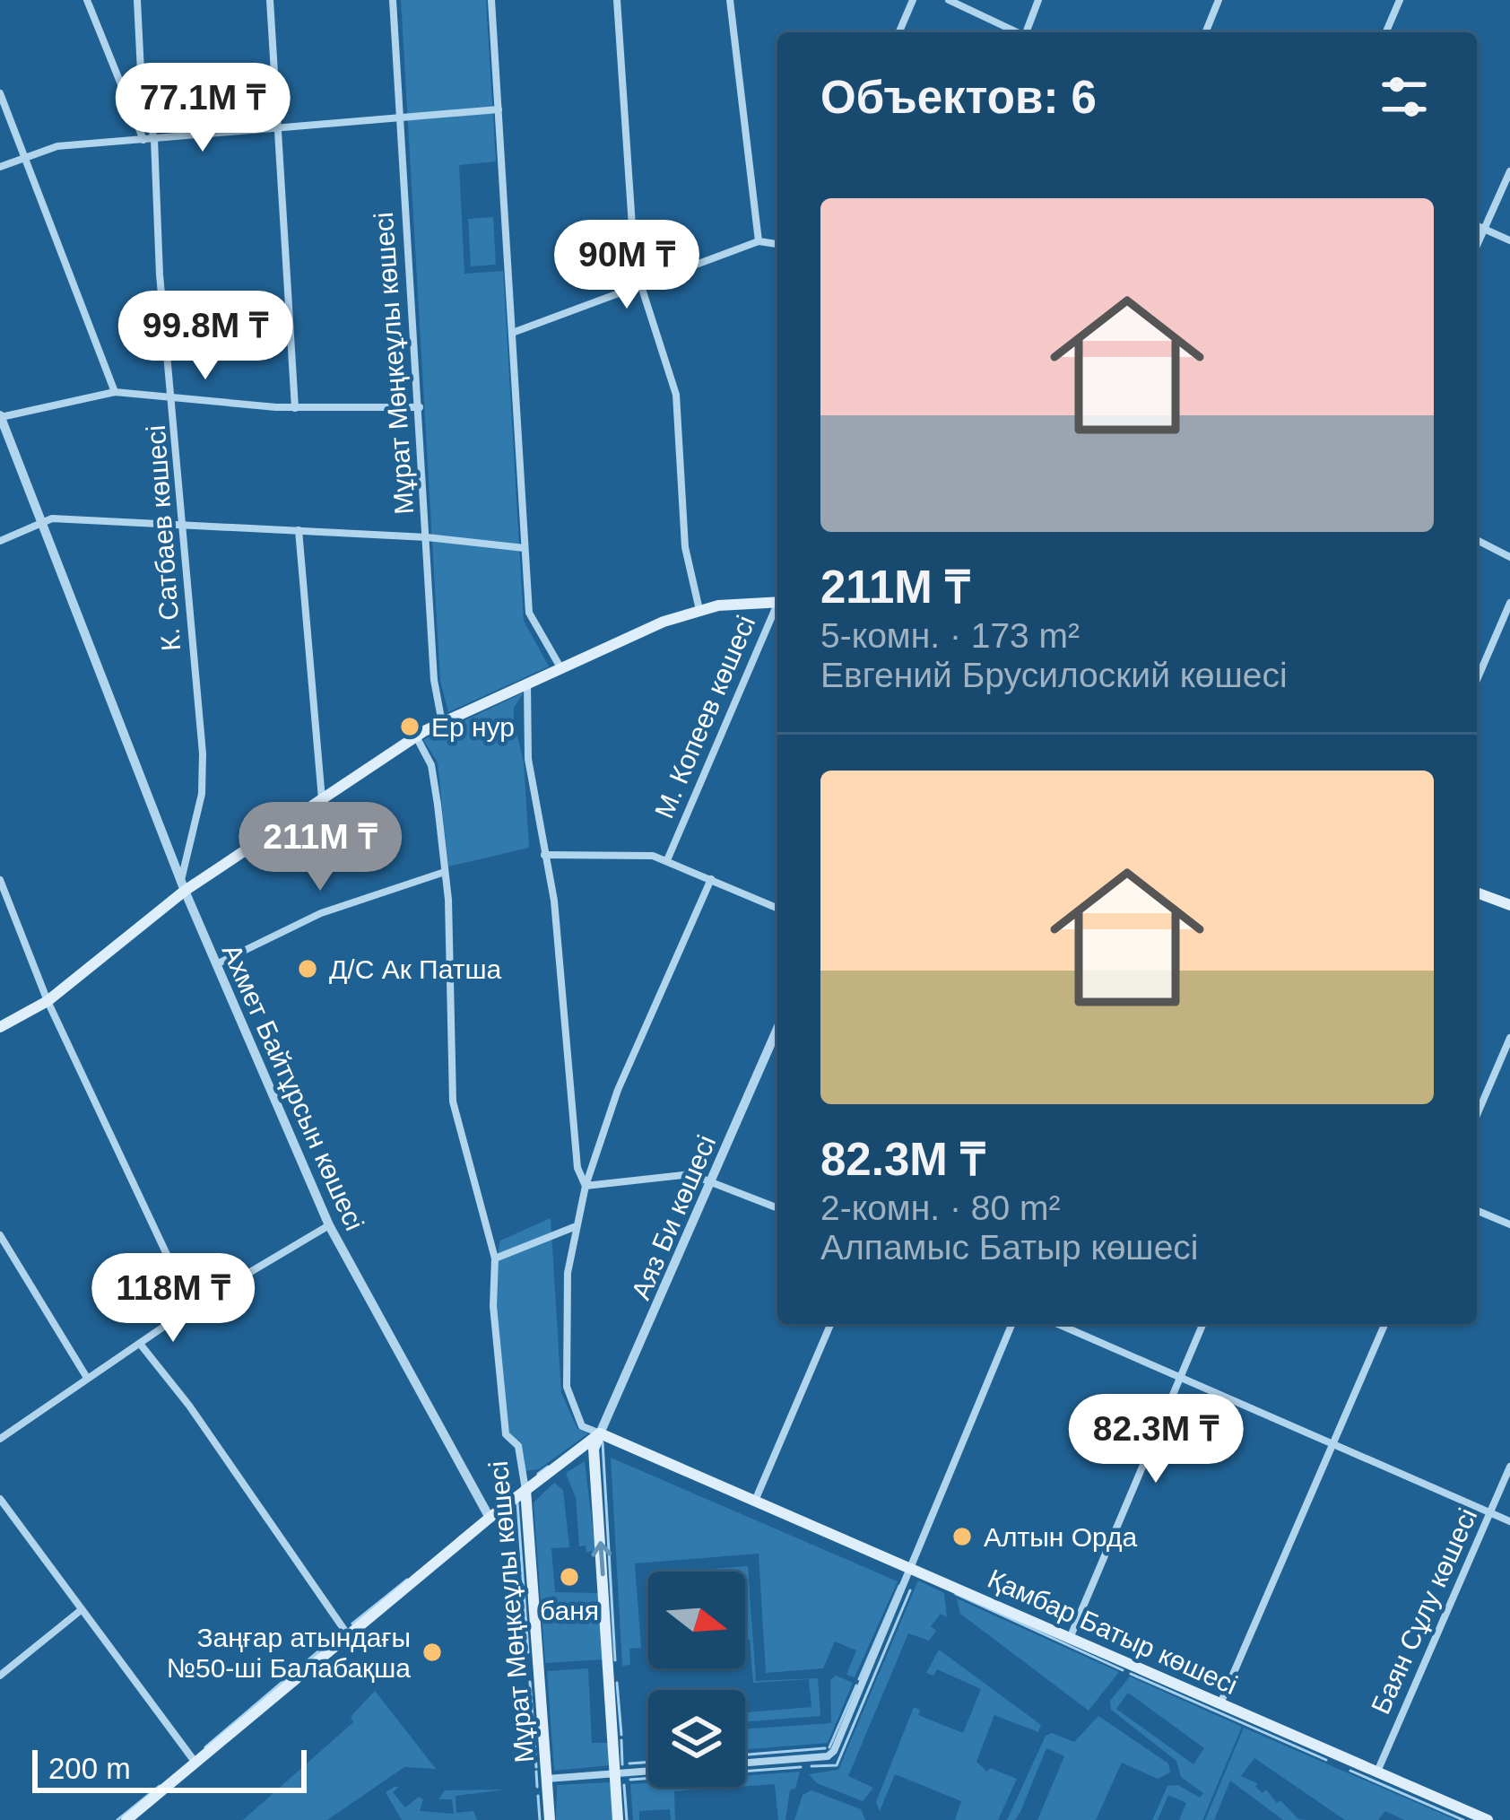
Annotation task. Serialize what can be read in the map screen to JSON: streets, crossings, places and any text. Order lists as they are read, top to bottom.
{
  "streets": {
    "main road": ["Мұрат Мөңкеұлы көшесі", "Қамбар Батыр көшесі"],
    "street": [
      "К. Сатбаев көшесі",
      "М. Копеев көшесі",
      "Ахмет Байтұрсын көшесі",
      "Аяз Би көшесі",
      "Баян Сұлу көшесі"
    ]
  },
  "crossings": [
    ["К. Сатбаев көшесі", "Ахмет Байтұрсын көшесі"],
    ["Аяз Би көшесі", "Қамбар Батыр көшесі"],
    ["Баян Сұлу көшесі", "Қамбар Батыр көшесі"]
  ],
  "places": [
    "Ер нур",
    "Д/С Ак Патша",
    "Алтын Орда",
    "баня",
    "Заңғар атындағы №50-ші Балабақша"
  ],
  "scale_bar": "200 m",
  "north": "right",
  "page": {
    "heading": "Объектов: 6",
    "price": [
      "77.1M ₸",
      "90M ₸",
      "99.8M ₸",
      "211M ₸",
      "118M ₸",
      "82.3M ₸"
    ],
    "list": [
      {
        "name": "211M ₸",
        "note": "5-комн. · 173 m² · Евгений Брусилоский көшесі"
      },
      {
        "name": "82.3M ₸",
        "note": "2-комн. · 80 m² · Алпамыс Батыр көшесі"
      }
    ],
    "scale": "200 m"
  }
}
